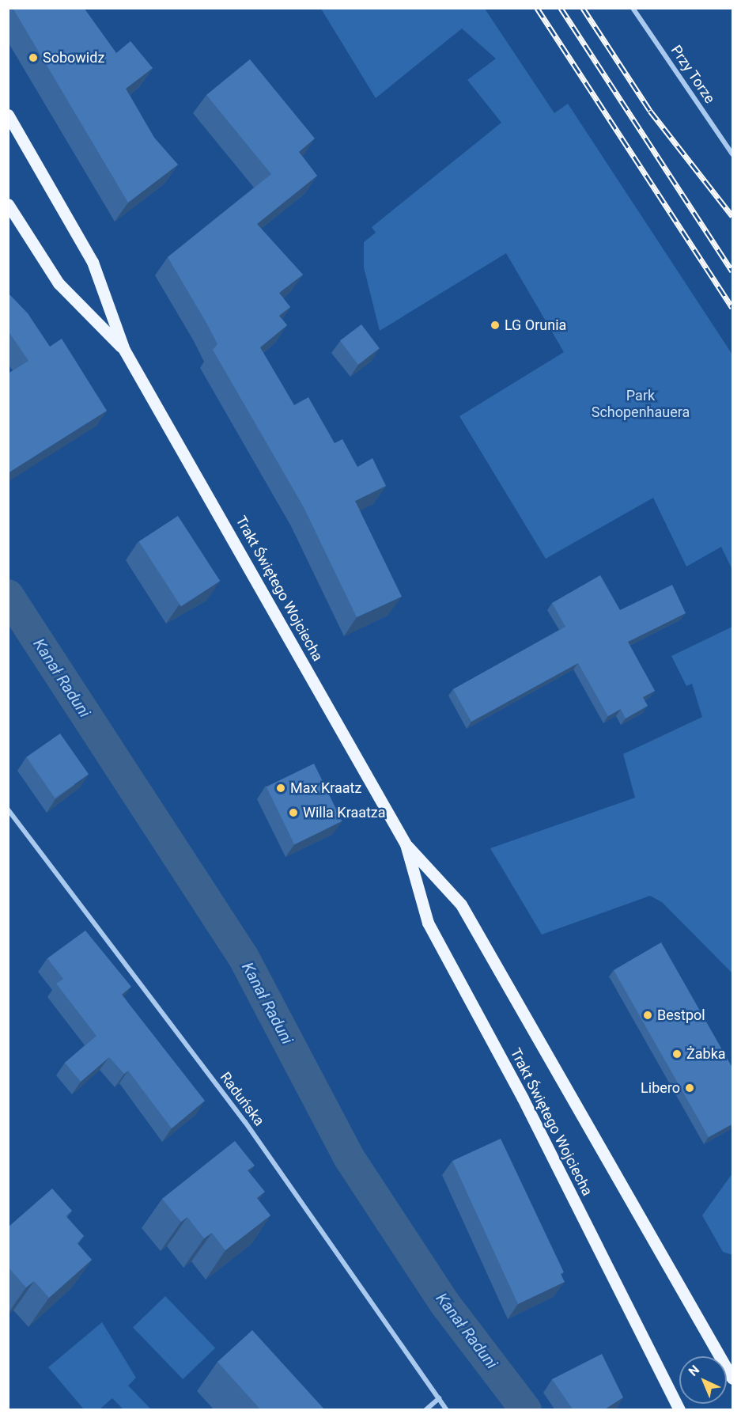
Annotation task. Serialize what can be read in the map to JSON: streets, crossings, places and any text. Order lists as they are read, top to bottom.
{
  "streets": {
    "main road": ["Trakt Świętego Wojciecha"],
    "street": ["Przy Torze", "Raduńska"]
  },
  "water": ["Kanał Raduni"],
  "parks": ["Park Schopenhauera"],
  "places": [
    "Sobowidz",
    "LG Orunia",
    "Max Kraatz",
    "Willa Kraatza",
    "Bestpol",
    "Żabka",
    "Libero"
  ],
  "north": "top left"
}
